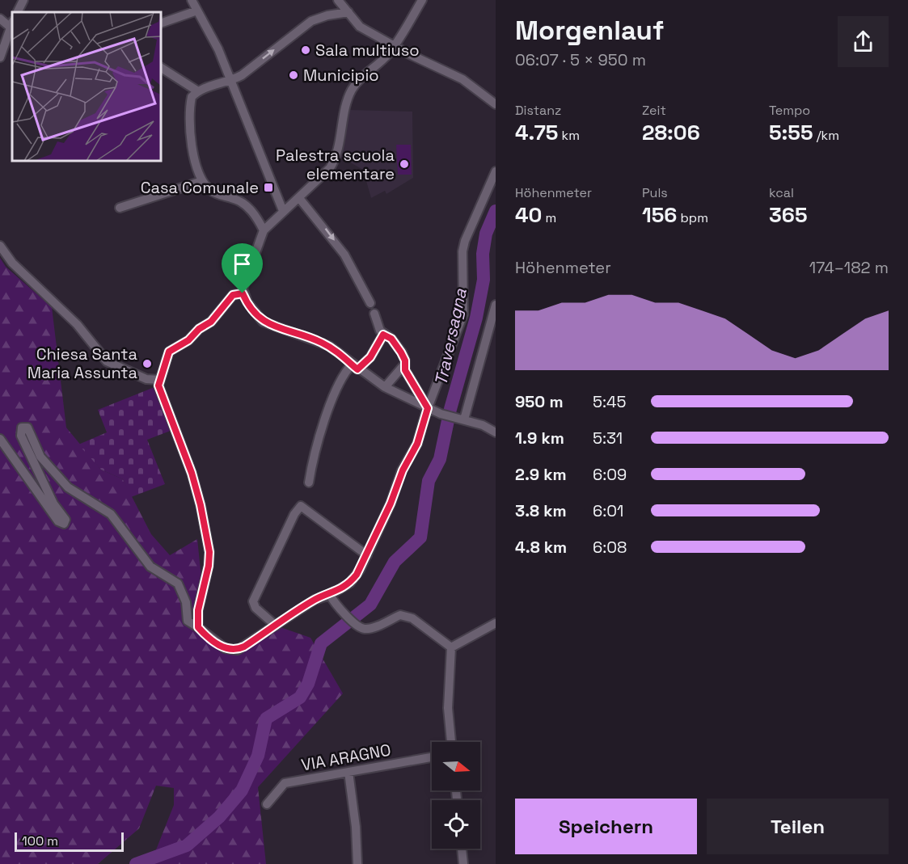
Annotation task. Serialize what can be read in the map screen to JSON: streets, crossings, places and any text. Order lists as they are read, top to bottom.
{
  "streets": {
    "street": ["VIA ARAGNO"]
  },
  "water": ["Traversagna"],
  "places": {
    "other": [
      "Sala multiuso",
      "Municipio",
      "Palestra scuola elementare",
      "Chiesa Santa Maria Assunta"
    ],
    "transit": ["Casa Comunale"]
  },
  "scale_bar": "100 m",
  "north": "right",
  "page": {
    "heading": ["Morgenlauf", "06:07 · 5 × 950 m"],
    "stats": [
      ["Distanz", "4.75 km"],
      ["Zeit", "28:06"],
      ["Tempo", "5:55 /km"],
      ["Höhenmeter", "40 m"],
      ["Puls", "156 bpm"],
      ["kcal", "365"]
    ],
    "chart": ["Höhenmeter", "174–182 m"],
    "list": [
      {
        "name": "950 m",
        "note": "5:45"
      },
      {
        "name": "1.9 km",
        "note": "5:31"
      },
      {
        "name": "2.9 km",
        "note": "6:09"
      },
      {
        "name": "3.8 km",
        "note": "6:01"
      },
      {
        "name": "4.8 km",
        "note": "6:08"
      }
    ],
    "buttons": ["Speichern", "Teilen"],
    "scale": "100 m"
  }
}
